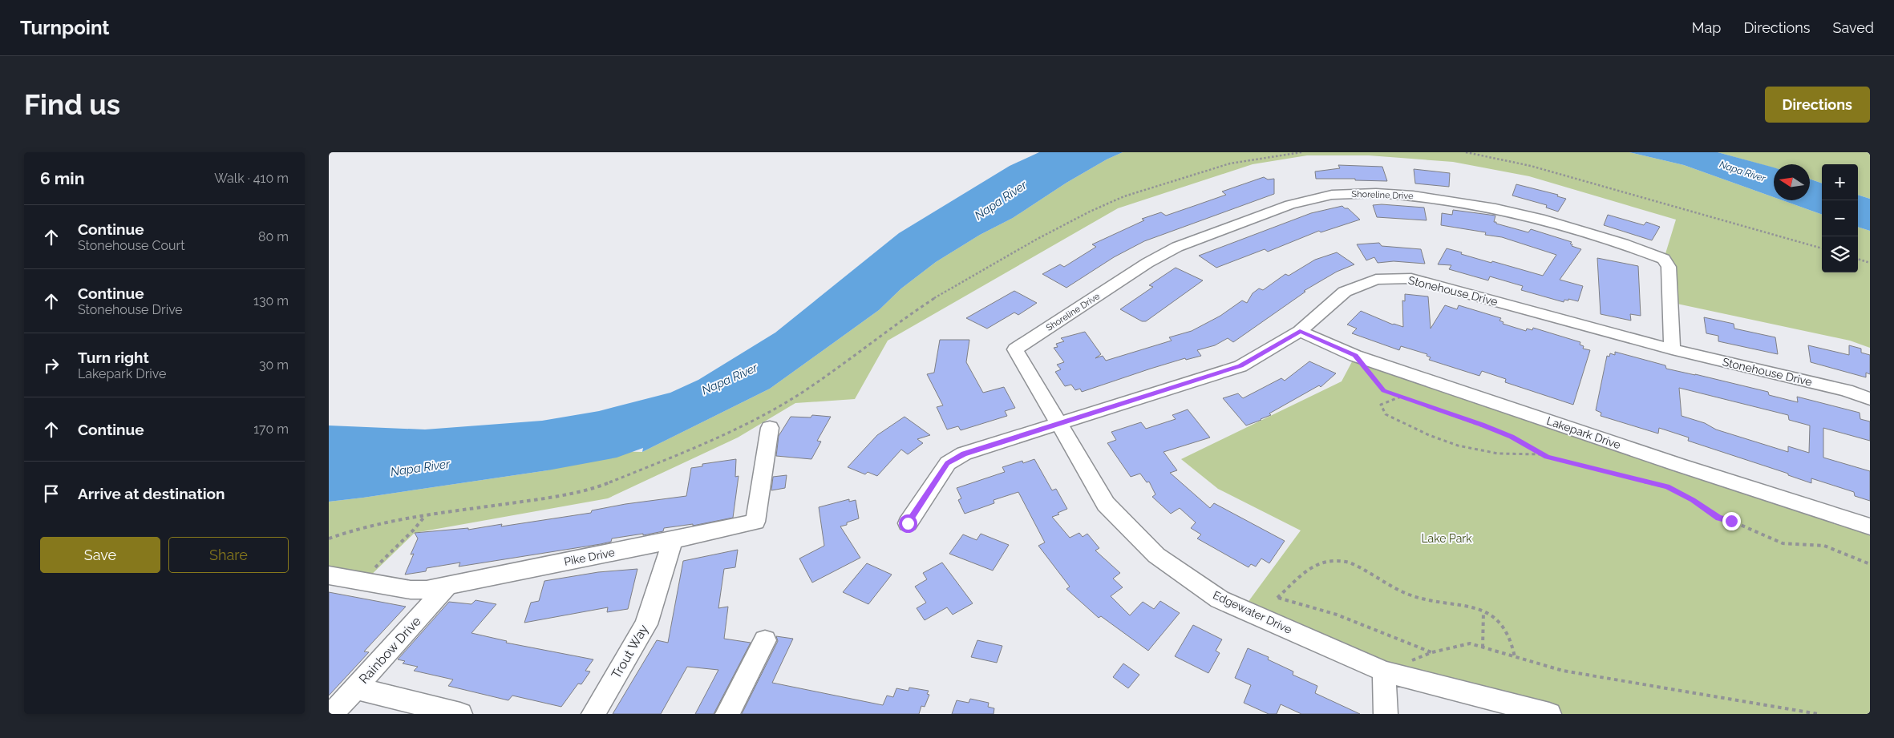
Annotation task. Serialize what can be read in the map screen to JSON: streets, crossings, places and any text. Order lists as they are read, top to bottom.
{
  "streets": {
    "street": [
      "Shoreline Drive",
      "Stonehouse Drive",
      "Lakepark Drive",
      "Pike Drive",
      "Edgewater Drive",
      "Rainbow Drive",
      "Trout Way"
    ]
  },
  "crossings": [
    ["Shoreline Drive", "Stonehouse Drive"],
    ["Shoreline Drive", "Edgewater Drive"],
    ["Stonehouse Drive", "Lakepark Drive"],
    ["Stonehouse Drive", "Edgewater Drive"],
    ["Pike Drive", "Rainbow Drive"],
    ["Pike Drive", "Trout Way"]
  ],
  "water": ["Napa River"],
  "parks": ["Lake Park"],
  "north": "left",
  "page": {
    "header": "Turnpoint",
    "nav": ["Map", "Directions", "Saved"],
    "buttons": [
      "Directions",
      ["Save", "Share"]
    ],
    "title": "Find us",
    "heading": ["6 min", "Walk · 410 m"],
    "map_buttons": ["+", "−"],
    "list": [
      ["Continue", "Stonehouse Court", "80 m"],
      ["Continue", "Stonehouse Drive", "130 m"],
      ["Turn right", "Lakepark Drive", "30 m"],
      ["Continue", "170 m"],
      "Arrive at destination"
    ]
  }
}
